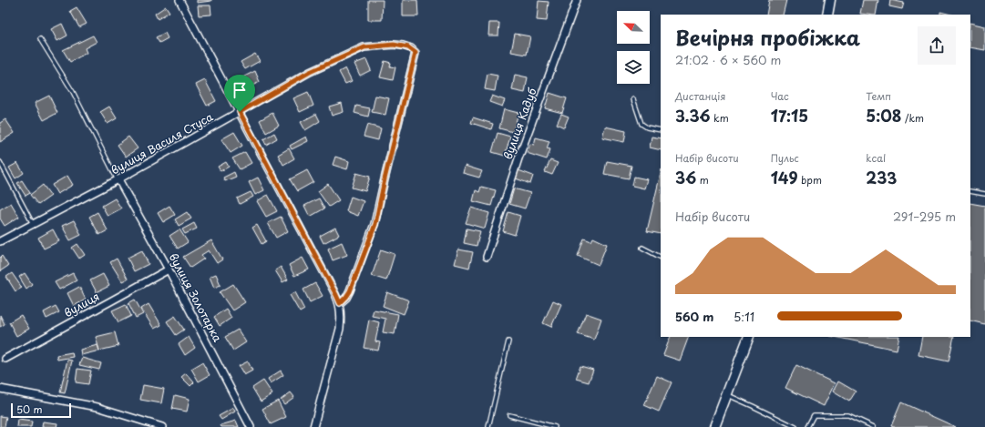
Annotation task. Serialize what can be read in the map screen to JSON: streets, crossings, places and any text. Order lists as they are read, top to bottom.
{
  "streets": {
    "street": [
      "вулиця Кадуб",
      "вулиця Василя Стуса",
      "вулиця Золотарка",
      "вулиця"
    ]
  },
  "crossings": [
    ["вулиця Василя Стуса", "вулиця Золотарка"],
    ["вулиця Золотарка", "вулиця"]
  ],
  "scale_bar": "50 m",
  "north": "top left",
  "page": {
    "heading": ["Вечірня пробіжка", "21:02 · 6 × 560 m"],
    "stats": [
      ["Дистанція", "3.36 km"],
      ["Час", "17:15"],
      ["Темп", "5:08 /km"],
      ["Набір висоти", "36 m"],
      ["Пульс", "149 bpm"],
      ["kcal", "233"]
    ],
    "chart": ["Набір висоти", "291–295 m"],
    "list": [
      {
        "name": "560 m",
        "note": "5:11"
      }
    ],
    "scale": "50 m"
  }
}
